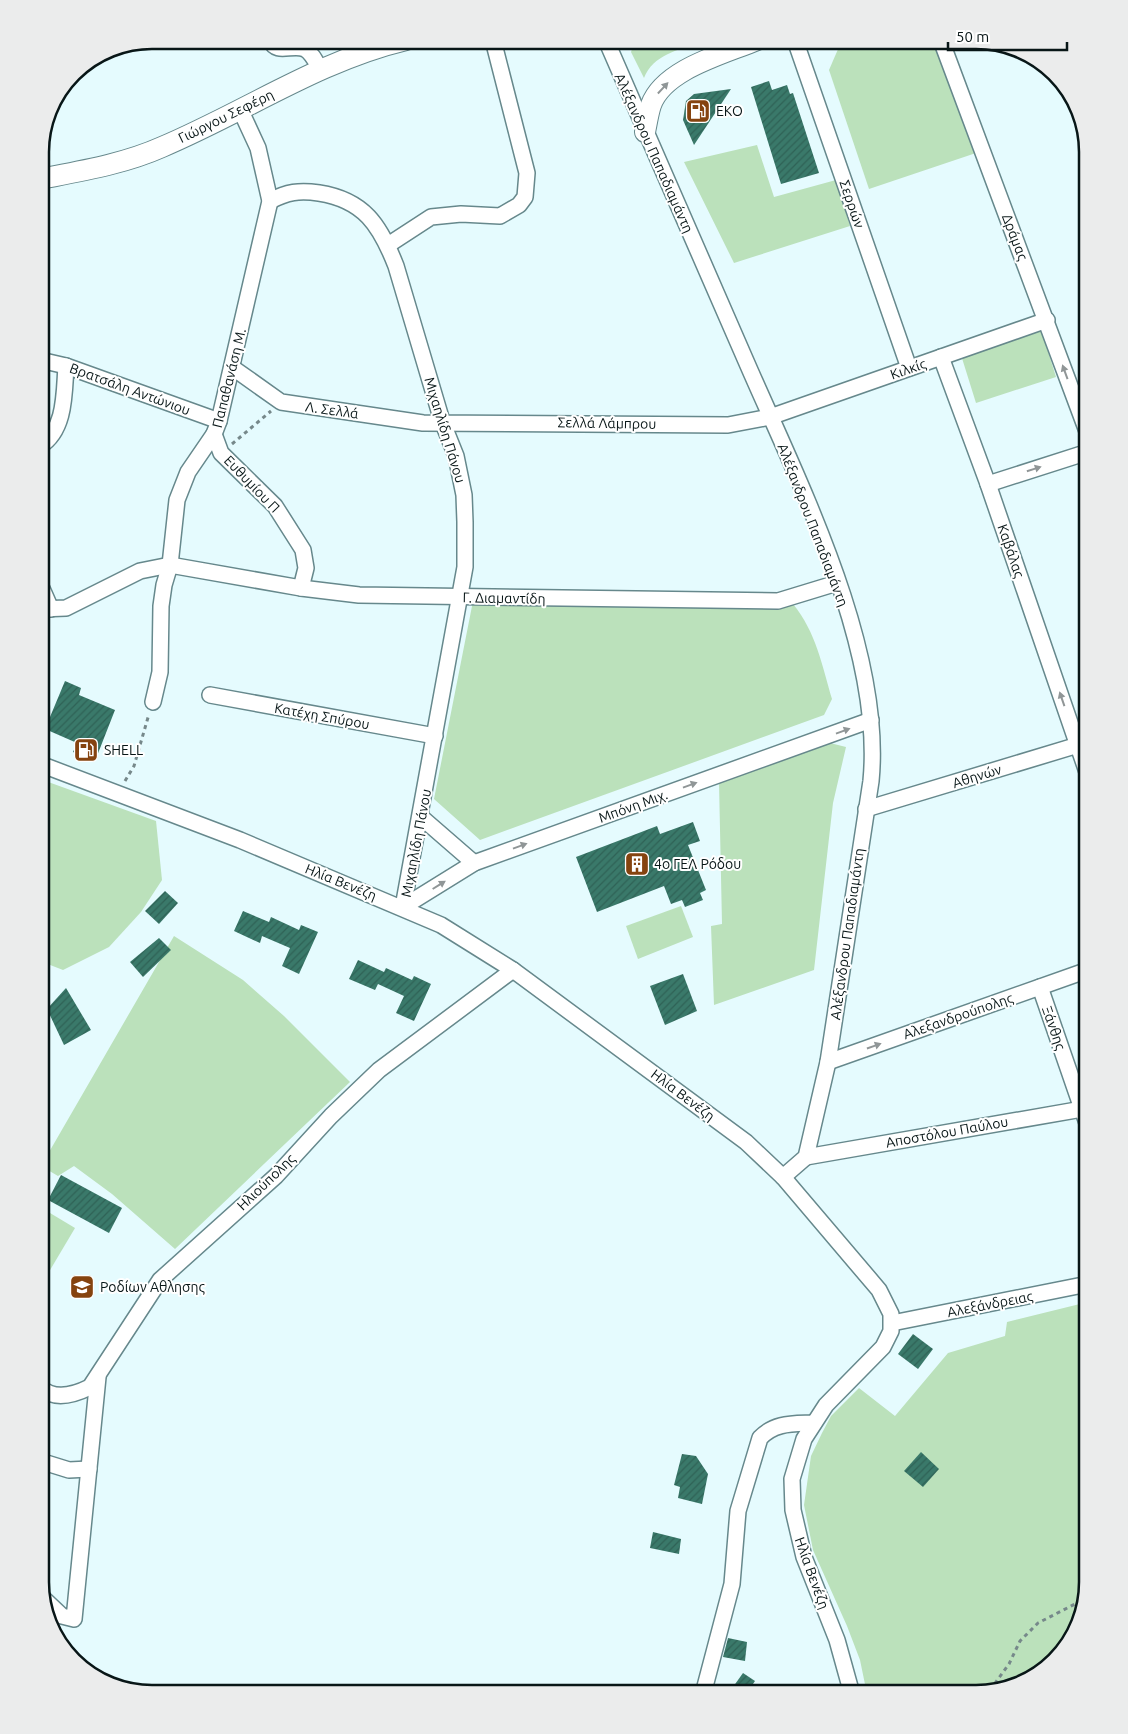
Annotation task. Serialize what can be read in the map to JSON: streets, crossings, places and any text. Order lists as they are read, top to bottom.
{
  "streets": {
    "main road": ["Γιώργου Σεφέρη"],
    "street": [
      "Αλέξανδρου Παπαδιαμάντη",
      "Σερρών",
      "Δράμας",
      "Κιλκίς",
      "Παπαθανάση Μ.",
      "Βρατσάλη Αντώνιου",
      "Λ. Σελλά",
      "Σελλά Λάμπρου",
      "Μιχαηλίδη Πάνου",
      "Ευθυμίου Π",
      "Καβάλας",
      "Γ. Διαμαντίδη",
      "Κατέχη Σπύρου",
      "Αθηνών",
      "Μπόνη Μιχ.",
      "Ηλία Βενέζη",
      "Αλεξανδρούπολης",
      "Ξάνθης",
      "Αποστόλου Παύλου",
      "Ηλιούπολης",
      "Αλεξάνδρειας"
    ]
  },
  "crossings": [
    ["Γιώργου Σεφέρη", "Παπαθανάση Μ."],
    ["Αλέξανδρου Παπαδιαμάντη", "Κιλκίς"],
    ["Αλέξανδρου Παπαδιαμάντη", "Σελλά Λάμπρου"],
    ["Αλέξανδρου Παπαδιαμάντη", "Γ. Διαμαντίδη"],
    ["Αλέξανδρου Παπαδιαμάντη", "Αθηνών"],
    ["Αλέξανδρου Παπαδιαμάντη", "Μπόνη Μιχ."],
    ["Αλέξανδρου Παπαδιαμάντη", "Αλεξανδρούπολης"],
    ["Αλέξανδρου Παπαδιαμάντη", "Αποστόλου Παύλου"],
    ["Σερρών", "Κιλκίς"],
    ["Δράμας", "Κιλκίς"],
    ["Κιλκίς", "Σελλά Λάμπρου"],
    ["Κιλκίς", "Καβάλας"],
    ["Παπαθανάση Μ.", "Βρατσάλη Αντώνιου"],
    ["Παπαθανάση Μ.", "Λ. Σελλά"],
    ["Παπαθανάση Μ.", "Μιχαηλίδη Πάνου"],
    ["Παπαθανάση Μ.", "Ευθυμίου Π"],
    ["Παπαθανάση Μ.", "Γ. Διαμαντίδη"],
    ["Βρατσάλη Αντώνιου", "Ευθυμίου Π"],
    ["Λ. Σελλά", "Σελλά Λάμπρου"],
    ["Λ. Σελλά", "Μιχαηλίδη Πάνου"],
    ["Σελλά Λάμπρου", "Μιχαηλίδη Πάνου"],
    ["Μιχαηλίδη Πάνου", "Γ. Διαμαντίδη"],
    ["Μιχαηλίδη Πάνου", "Κατέχη Σπύρου"],
    ["Μιχαηλίδη Πάνου", "Μπόνη Μιχ."],
    ["Μιχαηλίδη Πάνου", "Ηλία Βενέζη"],
    ["Ευθυμίου Π", "Γ. Διαμαντίδη"],
    ["Μπόνη Μιχ.", "Ηλία Βενέζη"],
    ["Ηλία Βενέζη", "Ηλιούπολης"],
    ["Ηλία Βενέζη", "Αλεξάνδρειας"],
    ["Αλεξανδρούπολης", "Ξάνθης"]
  ],
  "one_way": ["Καβάλας", "Μπόνη Μιχ.", "Αλεξανδρούπολης"],
  "places": {
    "fuel station": ["EKO", "SHELL"],
    "building": ["4ο ΓΕΛ Ρόδου"],
    "school or university": ["Ροδίων Αθλησης"]
  },
  "scale_bar": "50 m"
}
